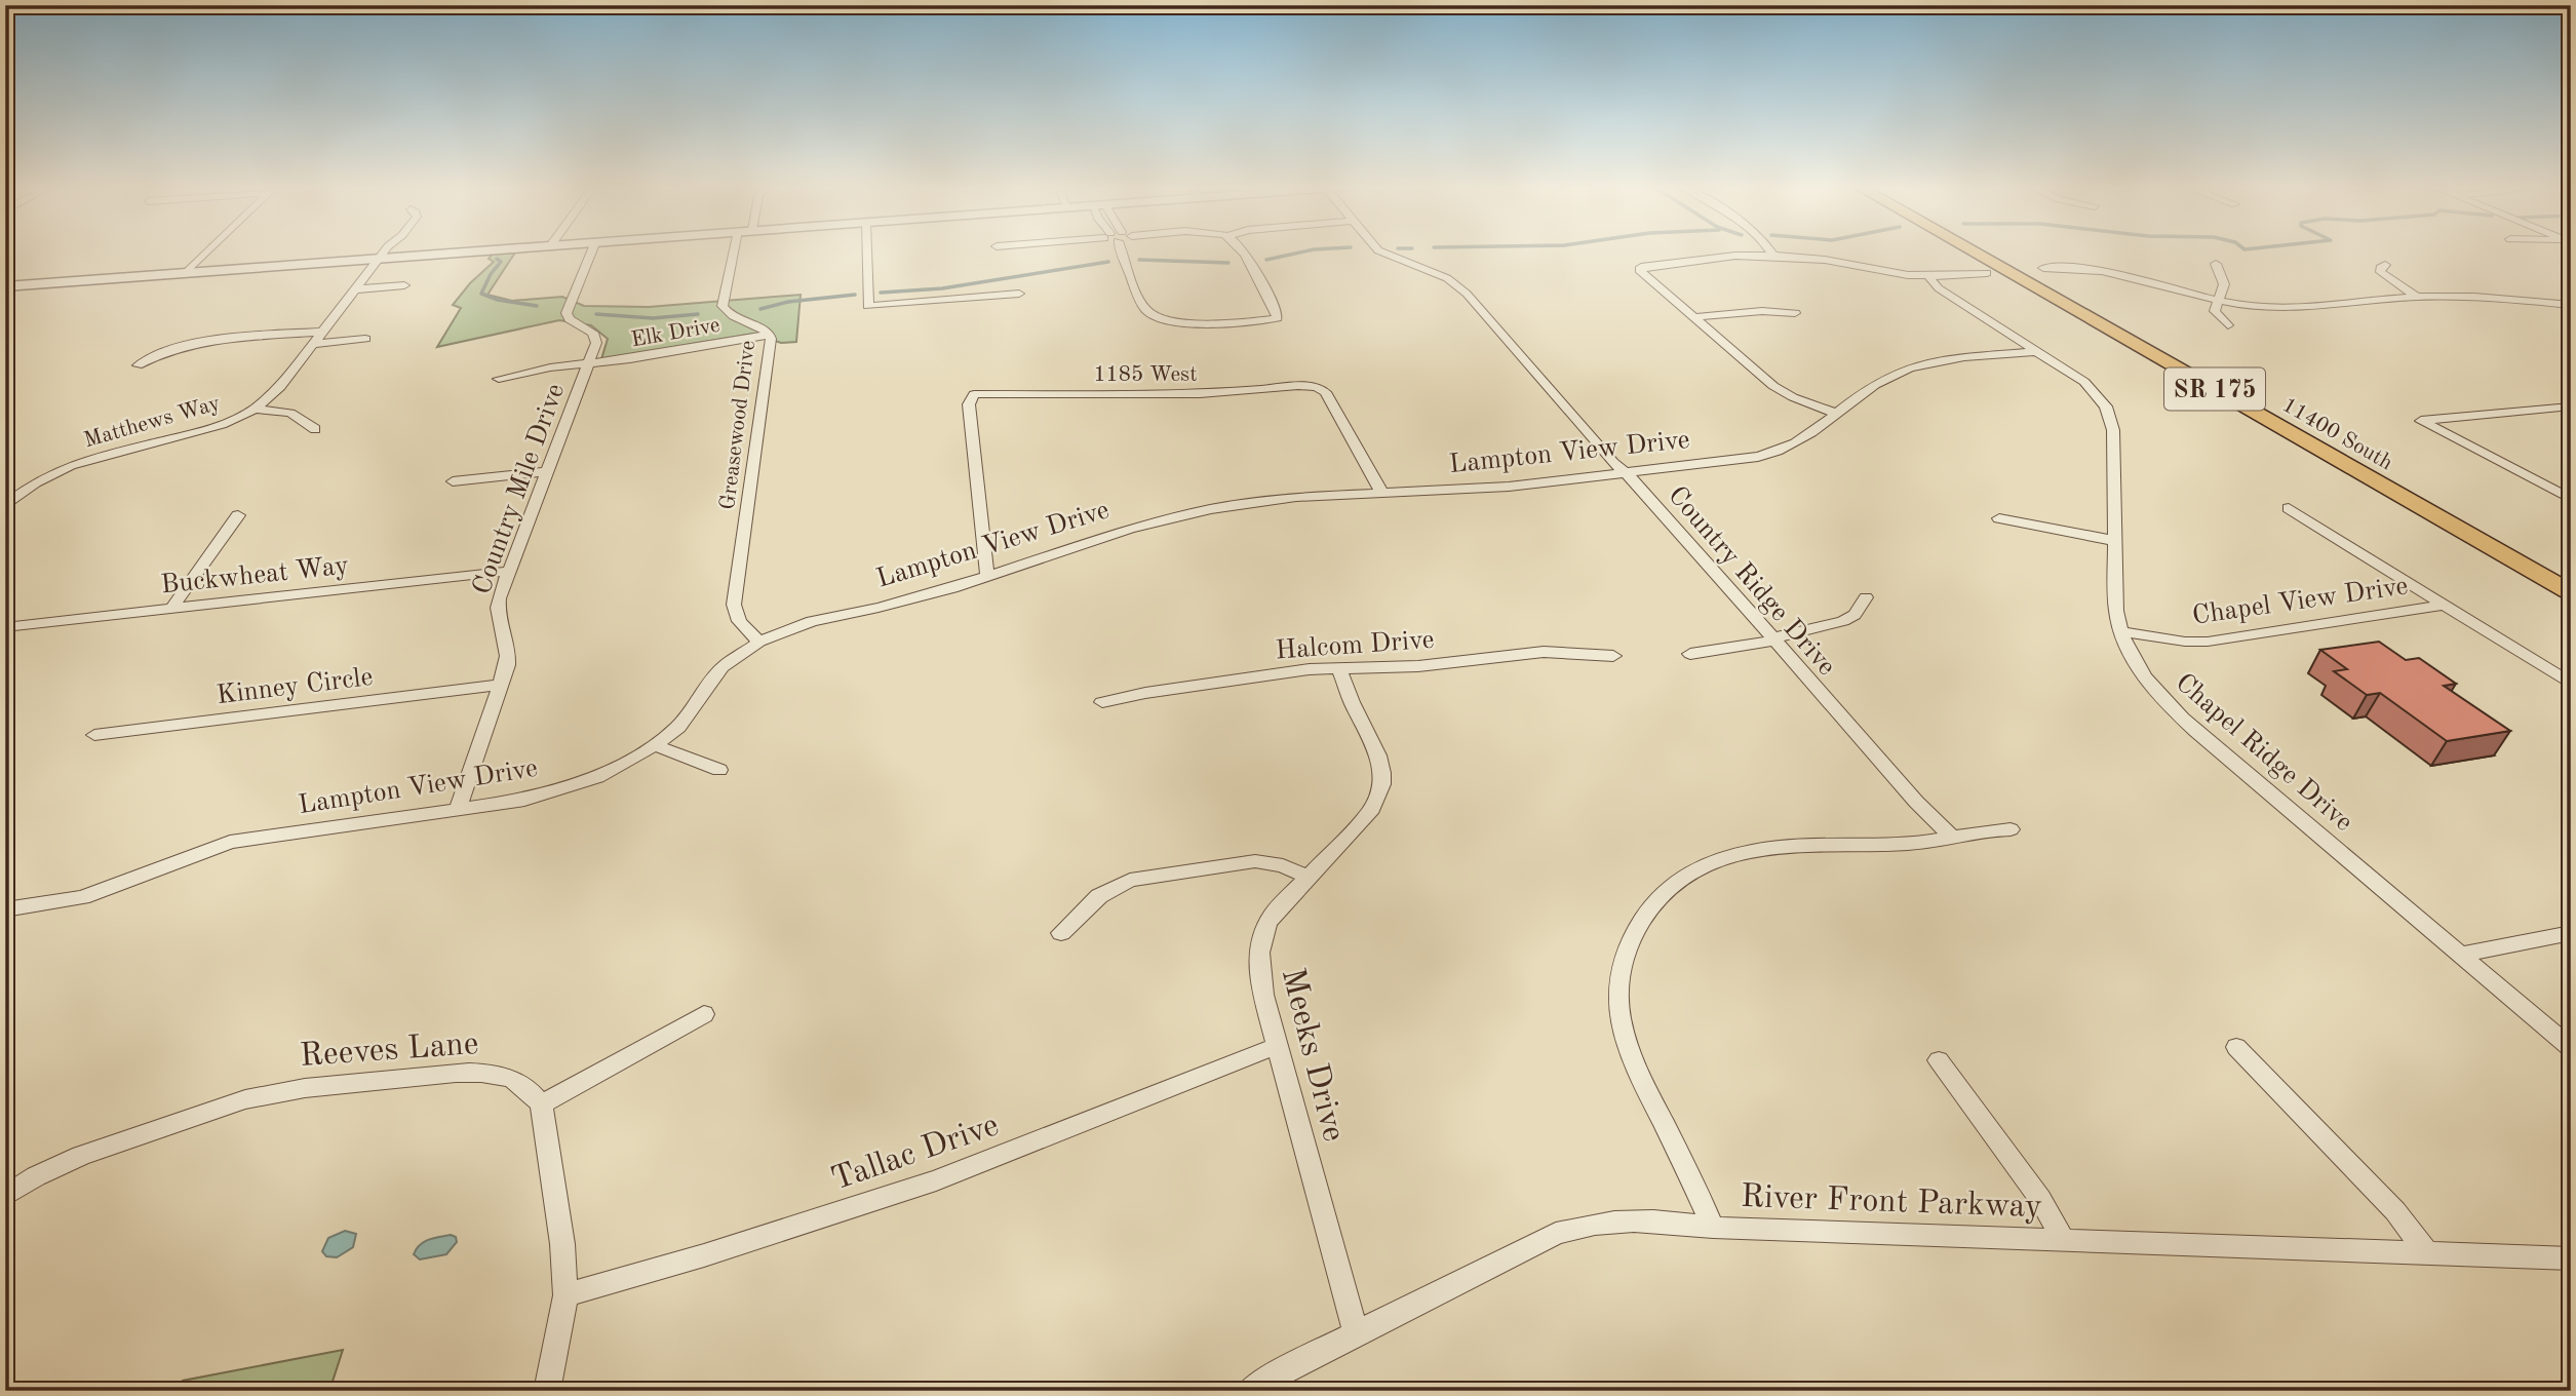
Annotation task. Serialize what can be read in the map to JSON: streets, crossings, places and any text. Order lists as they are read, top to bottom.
{
  "streets": {
    "main road": ["SR 175", "11400 South"],
    "street": [
      "Elk Drive",
      "1185 West",
      "Matthews Way",
      "Greasewood Drive",
      "Lampton View Drive",
      "Country Mile Drive",
      "Buckwheat Way",
      "Country Ridge Drive",
      "Chapel View Drive",
      "Halcom Drive",
      "Kinney Circle",
      "Chapel Ridge Drive",
      "Reeves Lane",
      "Meeks Drive",
      "Tallac Drive",
      "River Front Parkway"
    ]
  },
  "crossings": [
    ["Elk Drive", "Greasewood Drive"],
    ["Elk Drive", "Country Mile Drive"],
    ["1185 West", "Lampton View Drive"],
    ["Greasewood Drive", "Lampton View Drive"],
    ["Lampton View Drive", "Country Mile Drive"],
    ["Lampton View Drive", "Country Ridge Drive"],
    ["Lampton View Drive", "Chapel Ridge Drive"],
    ["Country Mile Drive", "Buckwheat Way"],
    ["Country Mile Drive", "Kinney Circle"],
    ["Chapel View Drive", "Chapel Ridge Drive"],
    ["Halcom Drive", "Meeks Drive"],
    ["Meeks Drive", "Tallac Drive"],
    ["Meeks Drive", "River Front Parkway"]
  ]
}
